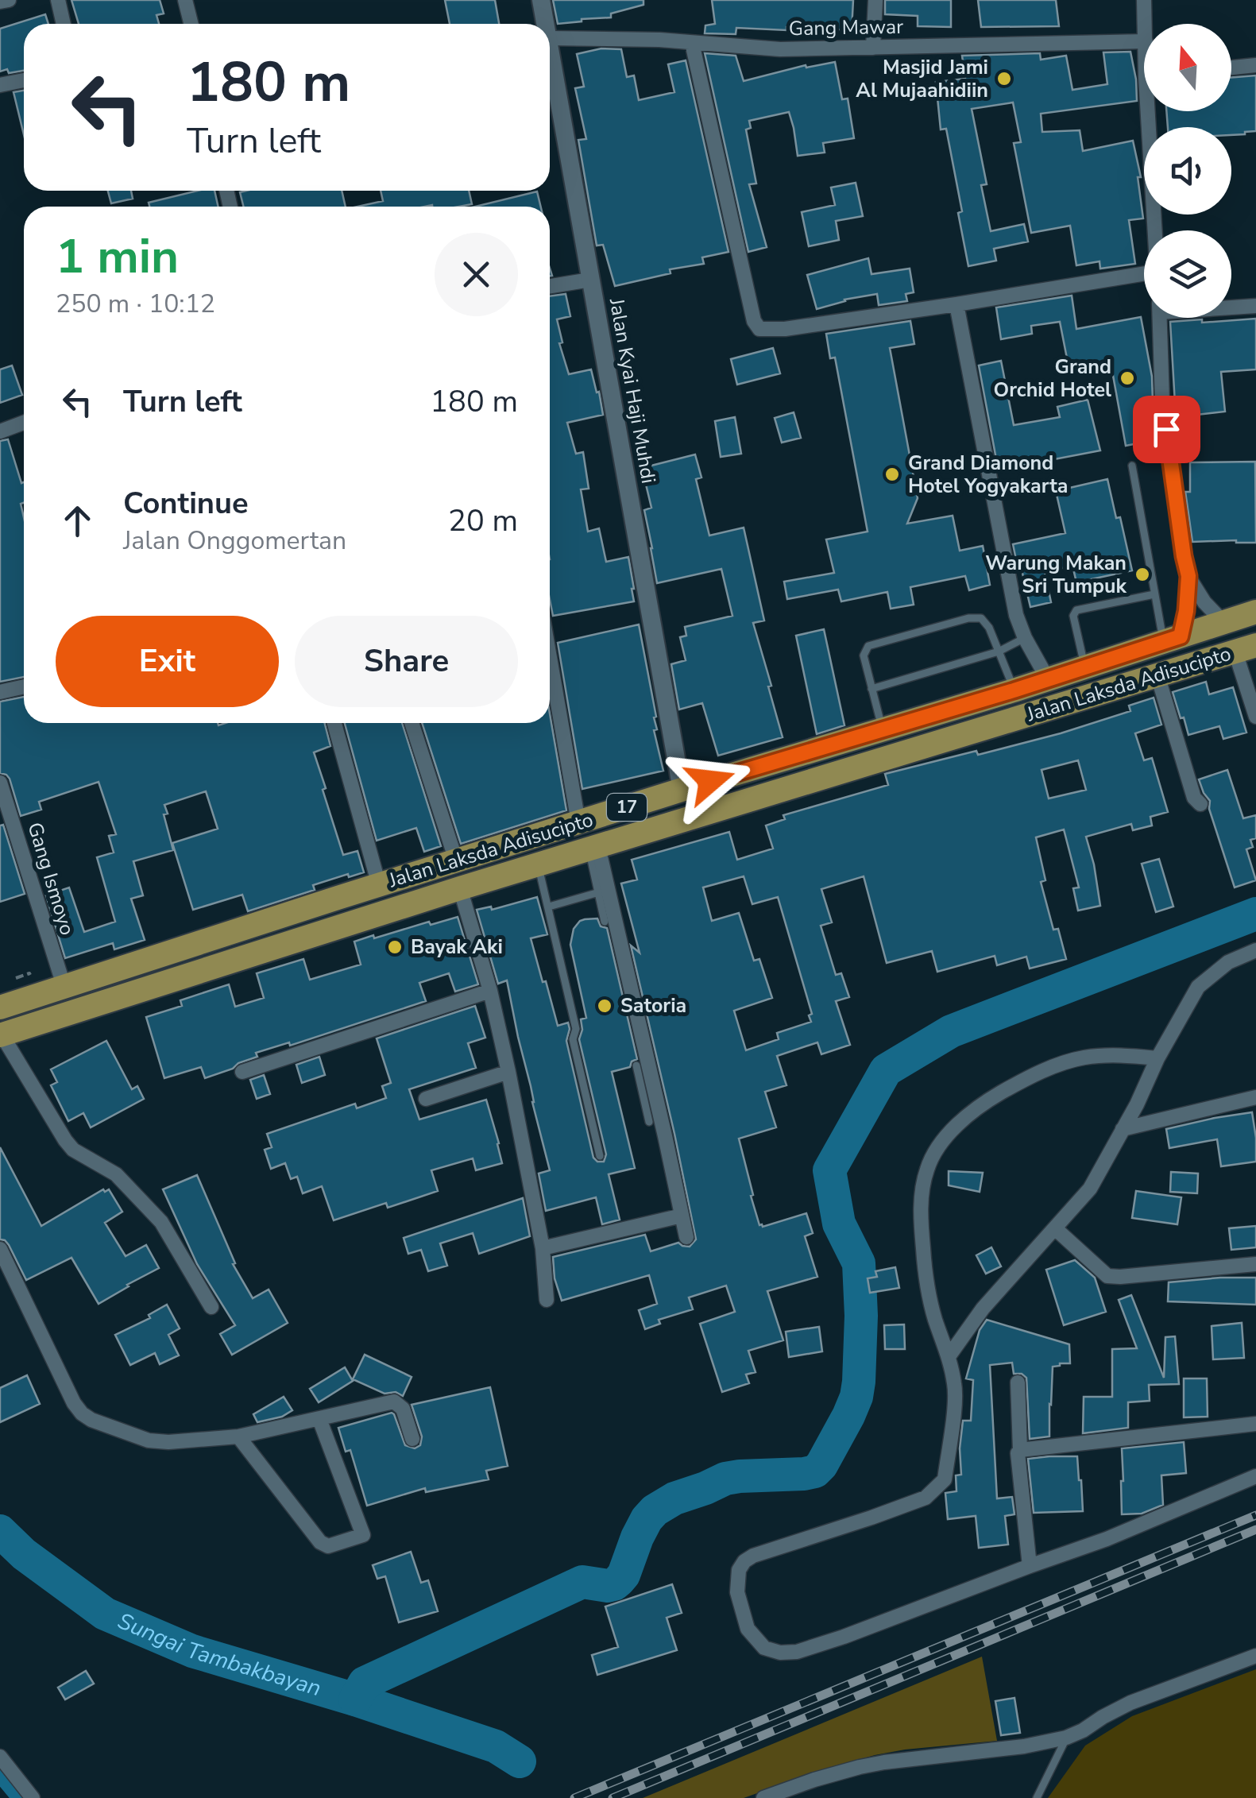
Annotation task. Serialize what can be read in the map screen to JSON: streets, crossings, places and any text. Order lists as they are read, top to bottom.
{
  "streets": {
    "highway": ["Jalan Laksda Adisucipto", "17"],
    "street": ["Gang Mawar", "Jalan Kyai Haji Muhdi", "Gang Ismoyo"]
  },
  "crossings": [
    ["Jalan Kyai Haji Muhdi", "Jalan Laksda Adisucipto"],
    ["Jalan Laksda Adisucipto", "Gang Ismoyo"]
  ],
  "water": ["Sungai Tambakbayan"],
  "places": [
    "Masjid Jami Al Mujaahidiin",
    "Grand Orchid Hotel",
    "Grand Diamond Hotel Yogyakarta",
    "Warung Makan Sri Tumpuk",
    "Bayak Aki",
    "Satoria"
  ],
  "north": "top",
  "page": {
    "turn": ["180 m", "Turn left"],
    "heading": ["1 min", "250 m · 10:12"],
    "list": [
      {
        "name": "Turn left",
        "value": "180 m"
      },
      {
        "name": "Continue",
        "note": "Jalan Onggomertan",
        "value": "20 m"
      }
    ],
    "buttons": ["Exit", "Share"]
  }
}
